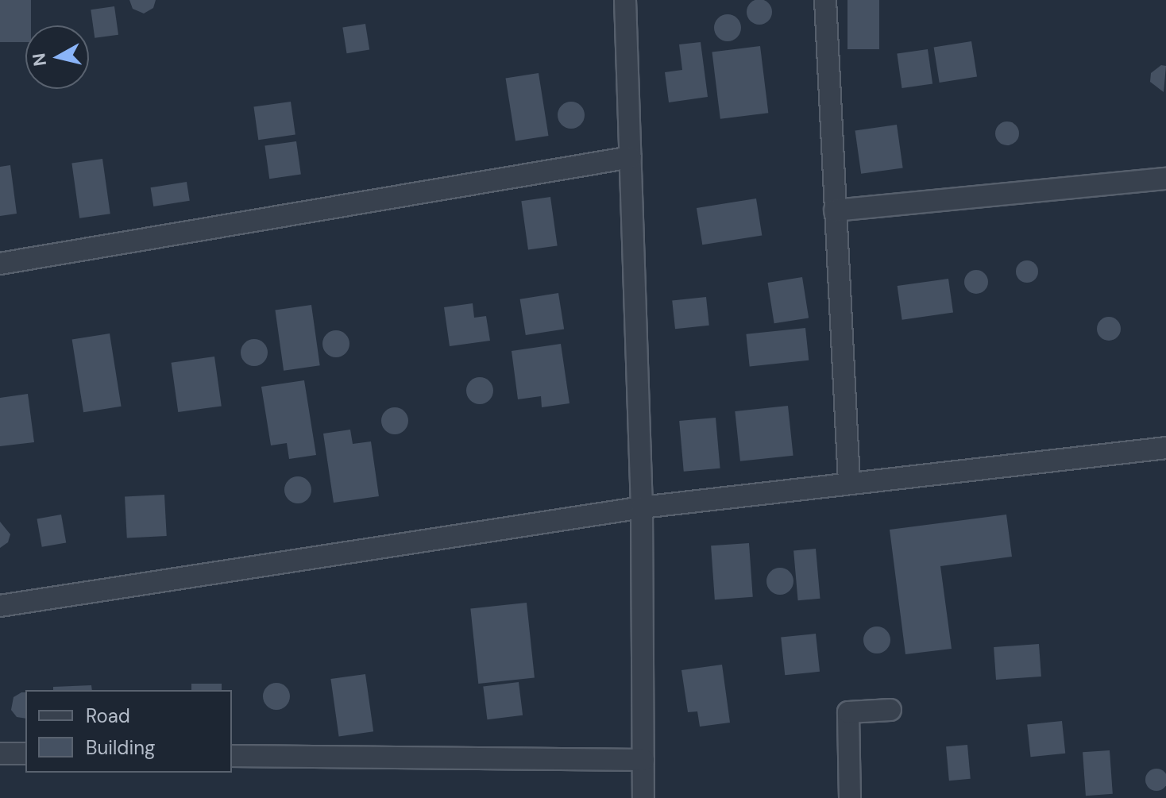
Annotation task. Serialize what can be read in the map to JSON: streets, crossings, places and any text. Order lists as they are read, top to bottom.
{
  "legend": ["Road", "Building"],
  "north": "left"
}
